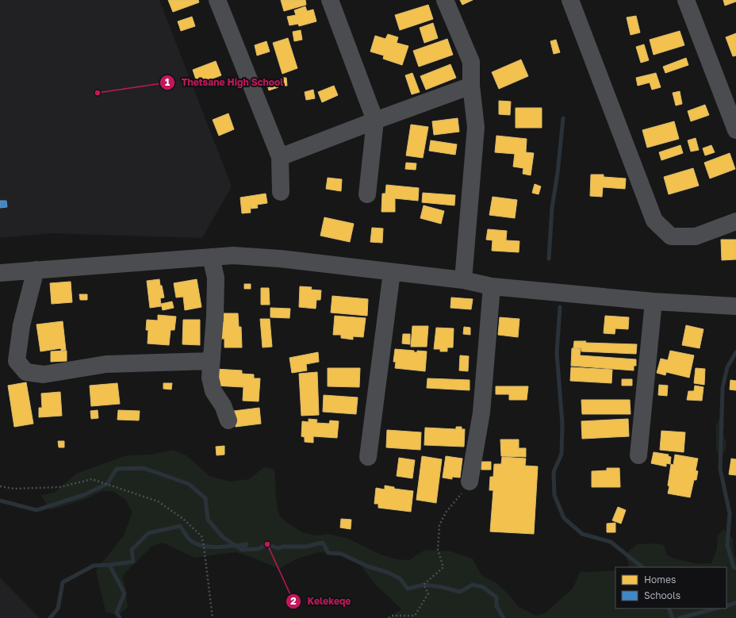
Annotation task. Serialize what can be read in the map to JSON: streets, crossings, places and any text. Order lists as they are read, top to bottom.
{
  "places": ["Thetsane High School", "Kelekeqe"],
  "legend": ["Homes", "Schools"]
}
